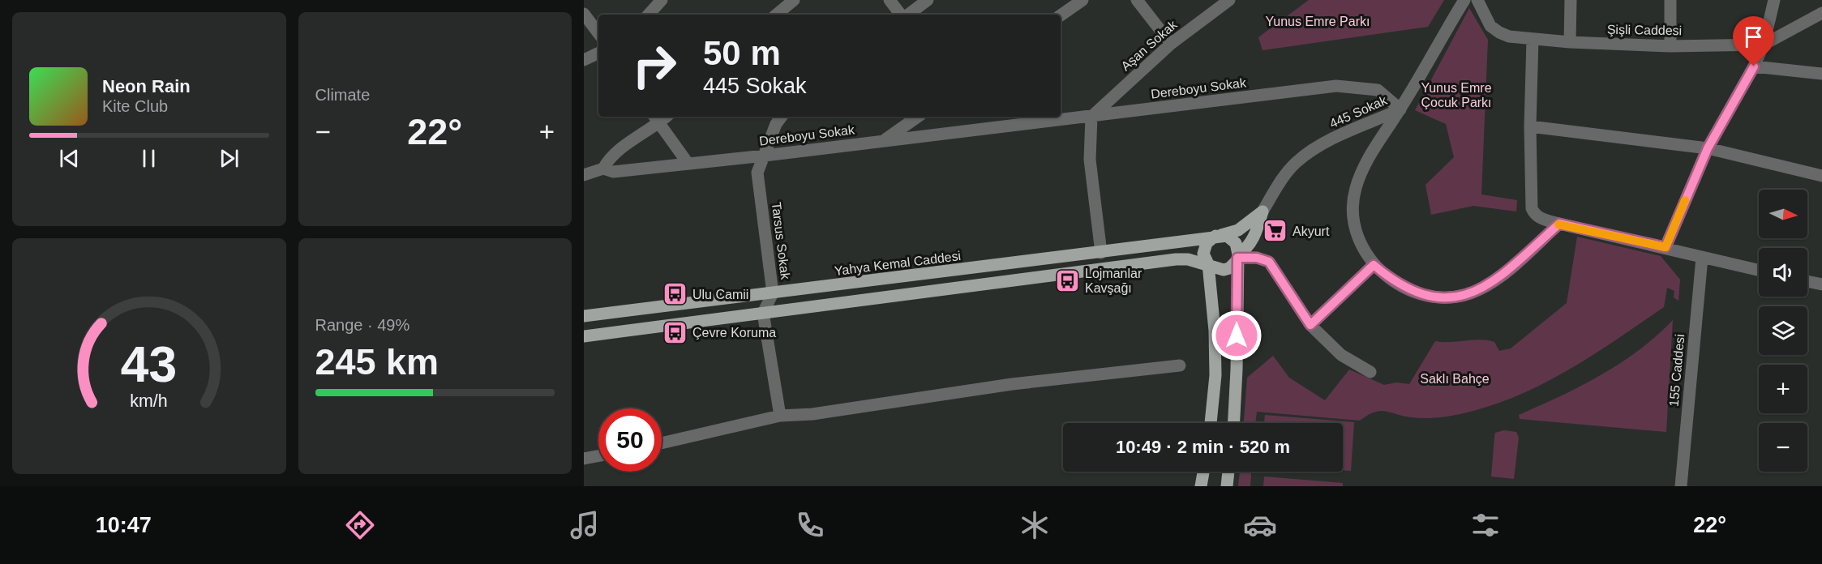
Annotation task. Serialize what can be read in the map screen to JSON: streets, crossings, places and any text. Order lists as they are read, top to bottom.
{
  "streets": {
    "main road": ["445 Sokak", "Yahya Kemal Caddesi"],
    "street": [
      "Şişli Caddesi",
      "Aşan Sokak",
      "Dereboyu Sokak",
      "Tarsus Sokak",
      "155 Caddesi"
    ]
  },
  "crossings": [
    ["Aşan Sokak", "Dereboyu Sokak"],
    ["Dereboyu Sokak", "445 Sokak"],
    ["Dereboyu Sokak", "Tarsus Sokak"],
    ["445 Sokak", "Yahya Kemal Caddesi"],
    ["Tarsus Sokak", "Yahya Kemal Caddesi"]
  ],
  "parks": ["Yunus Emre Parkı", "Yunus Emre Çocuk Parkı", "Saklı Bahçe"],
  "places": {
    "supermarket": ["Akyurt"],
    "bus stop": ["Lojmanlar Kavşağı", "Ulu Camii", "Çevre Koruma"]
  },
  "north": "right",
  "page": {
    "tile": [
      "Climate",
      ["Range · 49%", "245 km"]
    ],
    "turn": ["50 m", "445 Sokak"],
    "song": ["Neon Rain", "Kite Club"],
    "heat": ["−", "22°", "+"],
    "map_buttons": ["+", "−"],
    "limit": "50",
    "trip": "10:49 · 2 min · 520 m",
    "tabs": ["10:47", "22°"],
    "gauge": ["43", "km/h"]
  }
}
